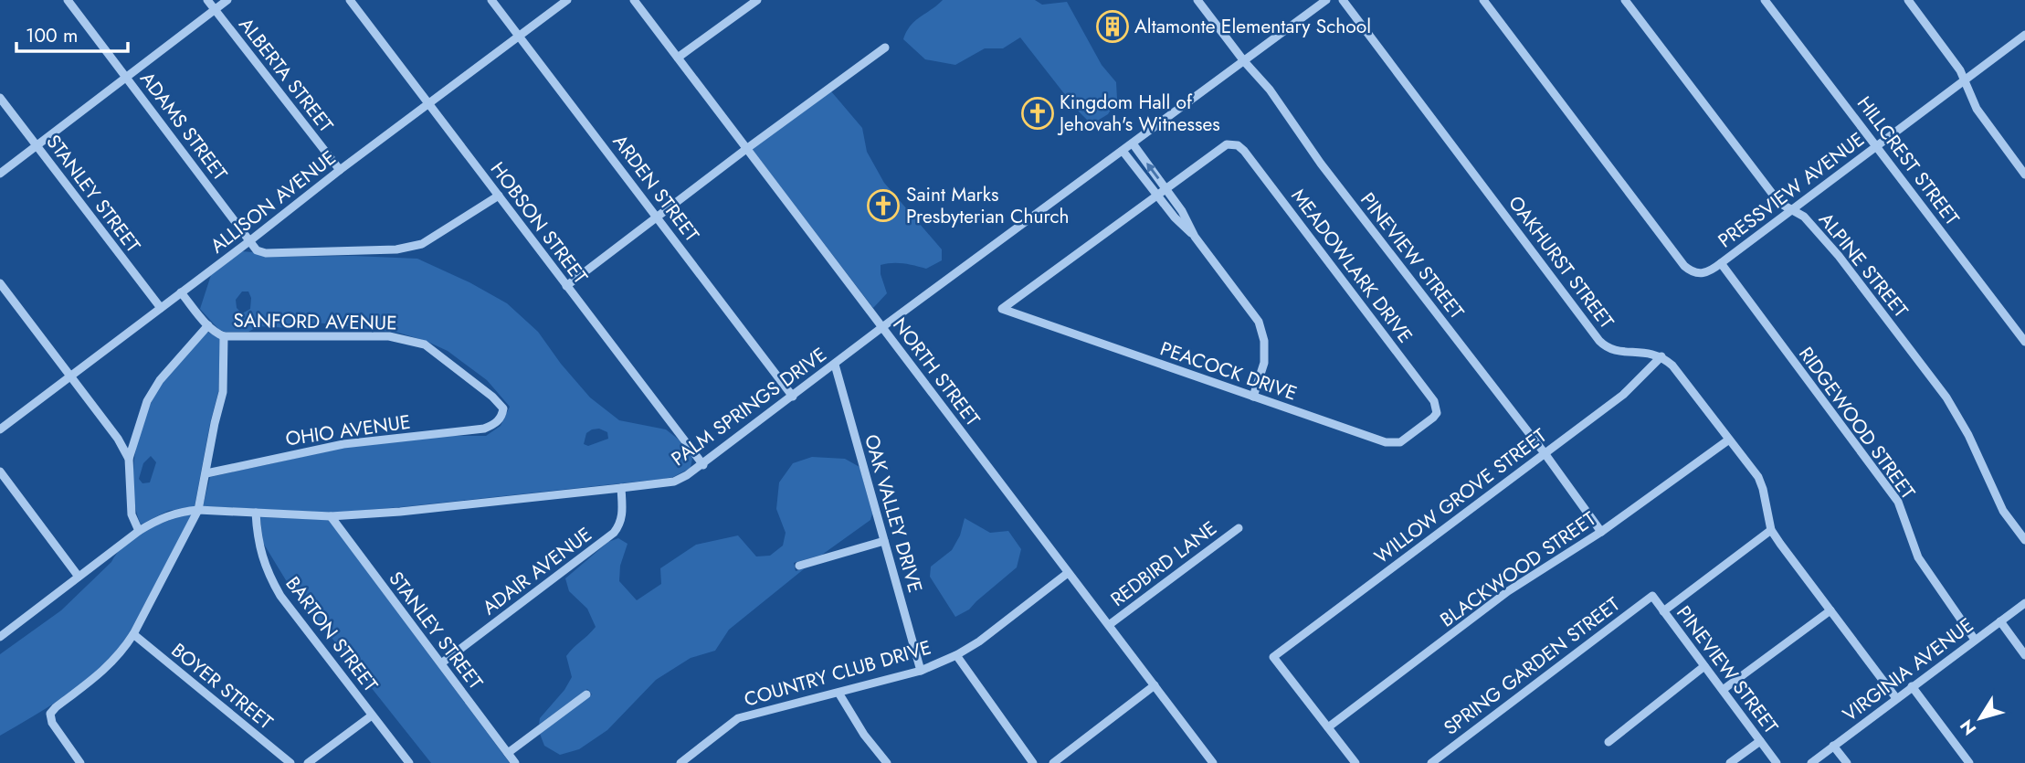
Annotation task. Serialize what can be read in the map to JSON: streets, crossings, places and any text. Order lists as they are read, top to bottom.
{
  "streets": {
    "street": [
      "ALBERTA STREET",
      "ADAMS STREET",
      "HILLCREST STREET",
      "ARDEN STREET",
      "PRESSVIEW AVENUE",
      "STANLEY STREET",
      "ALLISON AVENUE",
      "HOBSON STREET",
      "PINEVIEW STREET",
      "OAKHURST STREET",
      "ALPINE STREET",
      "MEADOWLARK DRIVE",
      "SANFORD AVENUE",
      "PEACOCK DRIVE",
      "NORTH STREET",
      "PALM SPRINGS DRIVE",
      "RIDGEWOOD STREET",
      "OHIO AVENUE",
      "WILLOW GROVE STREET",
      "OAK VALLEY DRIVE",
      "REDBIRD LANE",
      "BLACKWOOD STREET",
      "ADAIR AVENUE",
      "BARTON STREET",
      "SPRING GARDEN STREET",
      "VIRGINIA AVENUE",
      "COUNTRY CLUB DRIVE",
      "BOYER STREET"
    ]
  },
  "crossings": [
    ["ALBERTA STREET", "ALLISON AVENUE"],
    ["ADAMS STREET", "ALLISON AVENUE"],
    ["HILLCREST STREET", "PRESSVIEW AVENUE"],
    ["ARDEN STREET", "ALLISON AVENUE"],
    ["ARDEN STREET", "PALM SPRINGS DRIVE"],
    ["PRESSVIEW AVENUE", "ALPINE STREET"],
    ["PRESSVIEW AVENUE", "RIDGEWOOD STREET"],
    ["STANLEY STREET", "ALLISON AVENUE"],
    ["STANLEY STREET", "PALM SPRINGS DRIVE"],
    ["STANLEY STREET", "ADAIR AVENUE"],
    ["ALLISON AVENUE", "HOBSON STREET"],
    ["HOBSON STREET", "PALM SPRINGS DRIVE"],
    ["PINEVIEW STREET", "PALM SPRINGS DRIVE"],
    ["PINEVIEW STREET", "WILLOW GROVE STREET"],
    ["PINEVIEW STREET", "BLACKWOOD STREET"],
    ["PINEVIEW STREET", "SPRING GARDEN STREET"],
    ["OAKHURST STREET", "WILLOW GROVE STREET"],
    ["MEADOWLARK DRIVE", "PEACOCK DRIVE"],
    ["SANFORD AVENUE", "OHIO AVENUE"],
    ["NORTH STREET", "PALM SPRINGS DRIVE"],
    ["NORTH STREET", "REDBIRD LANE"],
    ["NORTH STREET", "COUNTRY CLUB DRIVE"],
    ["PALM SPRINGS DRIVE", "OAK VALLEY DRIVE"],
    ["PALM SPRINGS DRIVE", "ADAIR AVENUE"],
    ["PALM SPRINGS DRIVE", "BARTON STREET"],
    ["RIDGEWOOD STREET", "VIRGINIA AVENUE"],
    ["WILLOW GROVE STREET", "BLACKWOOD STREET"],
    ["OAK VALLEY DRIVE", "COUNTRY CLUB DRIVE"]
  ],
  "places": {
    "building": ["Altamonte Elementary School"],
    "church": ["Kingdom Hall of Jehovah's Witnesses", "Saint Marks Presbyterian Church"]
  },
  "scale_bar": "100 m",
  "north": "bottom left"
}
